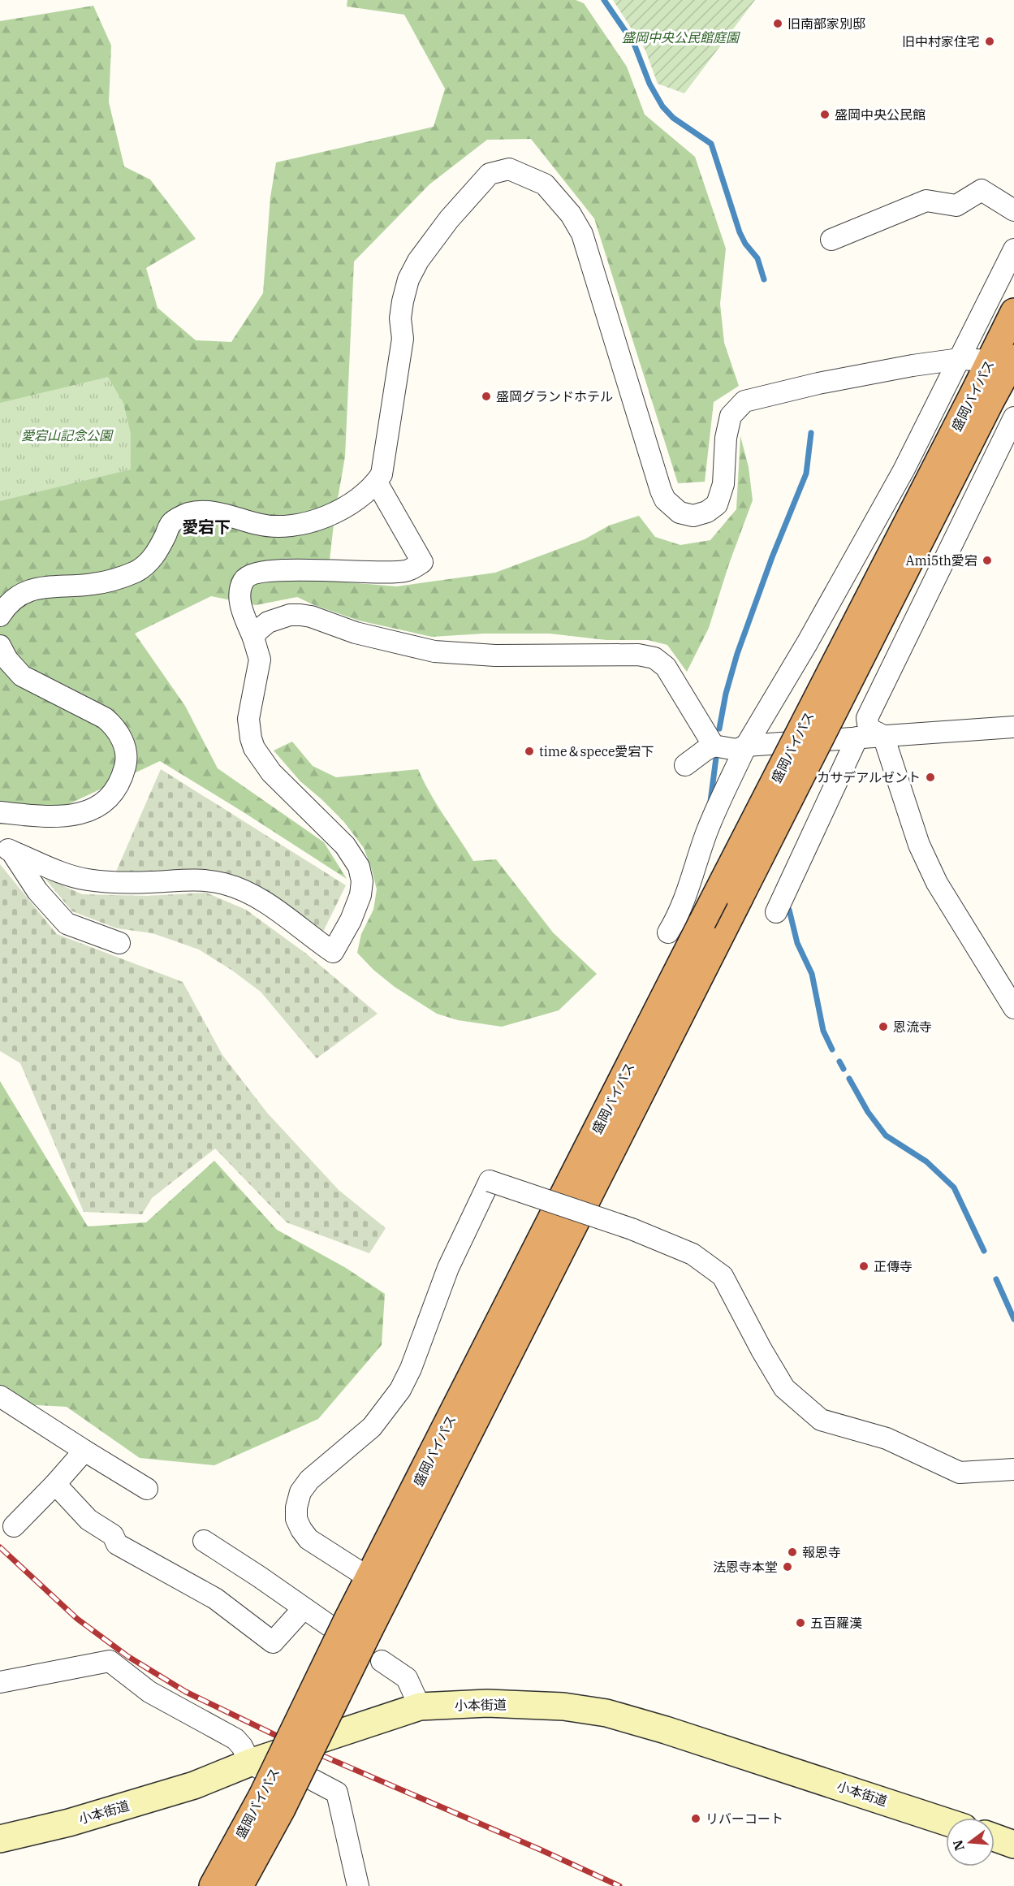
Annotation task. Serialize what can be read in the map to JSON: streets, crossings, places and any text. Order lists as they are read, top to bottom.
{
  "streets": {
    "highway": ["盛岡バイパス"],
    "street": ["小本街道"]
  },
  "districts": ["愛宕下"],
  "parks": ["盛岡中央公民館庭園", "愛宕山記念公園"],
  "places": [
    "旧南部家別邸",
    "旧中村家住宅",
    "盛岡中央公民館",
    "盛岡グランドホテル",
    "Ami5th愛宕",
    "time＆spece愛宕下",
    "カサデアルゼント",
    "恩流寺",
    "正傳寺",
    "報恩寺",
    "法恩寺本堂",
    "五百羅漢",
    "リバーコート"
  ],
  "north": "left"
}
